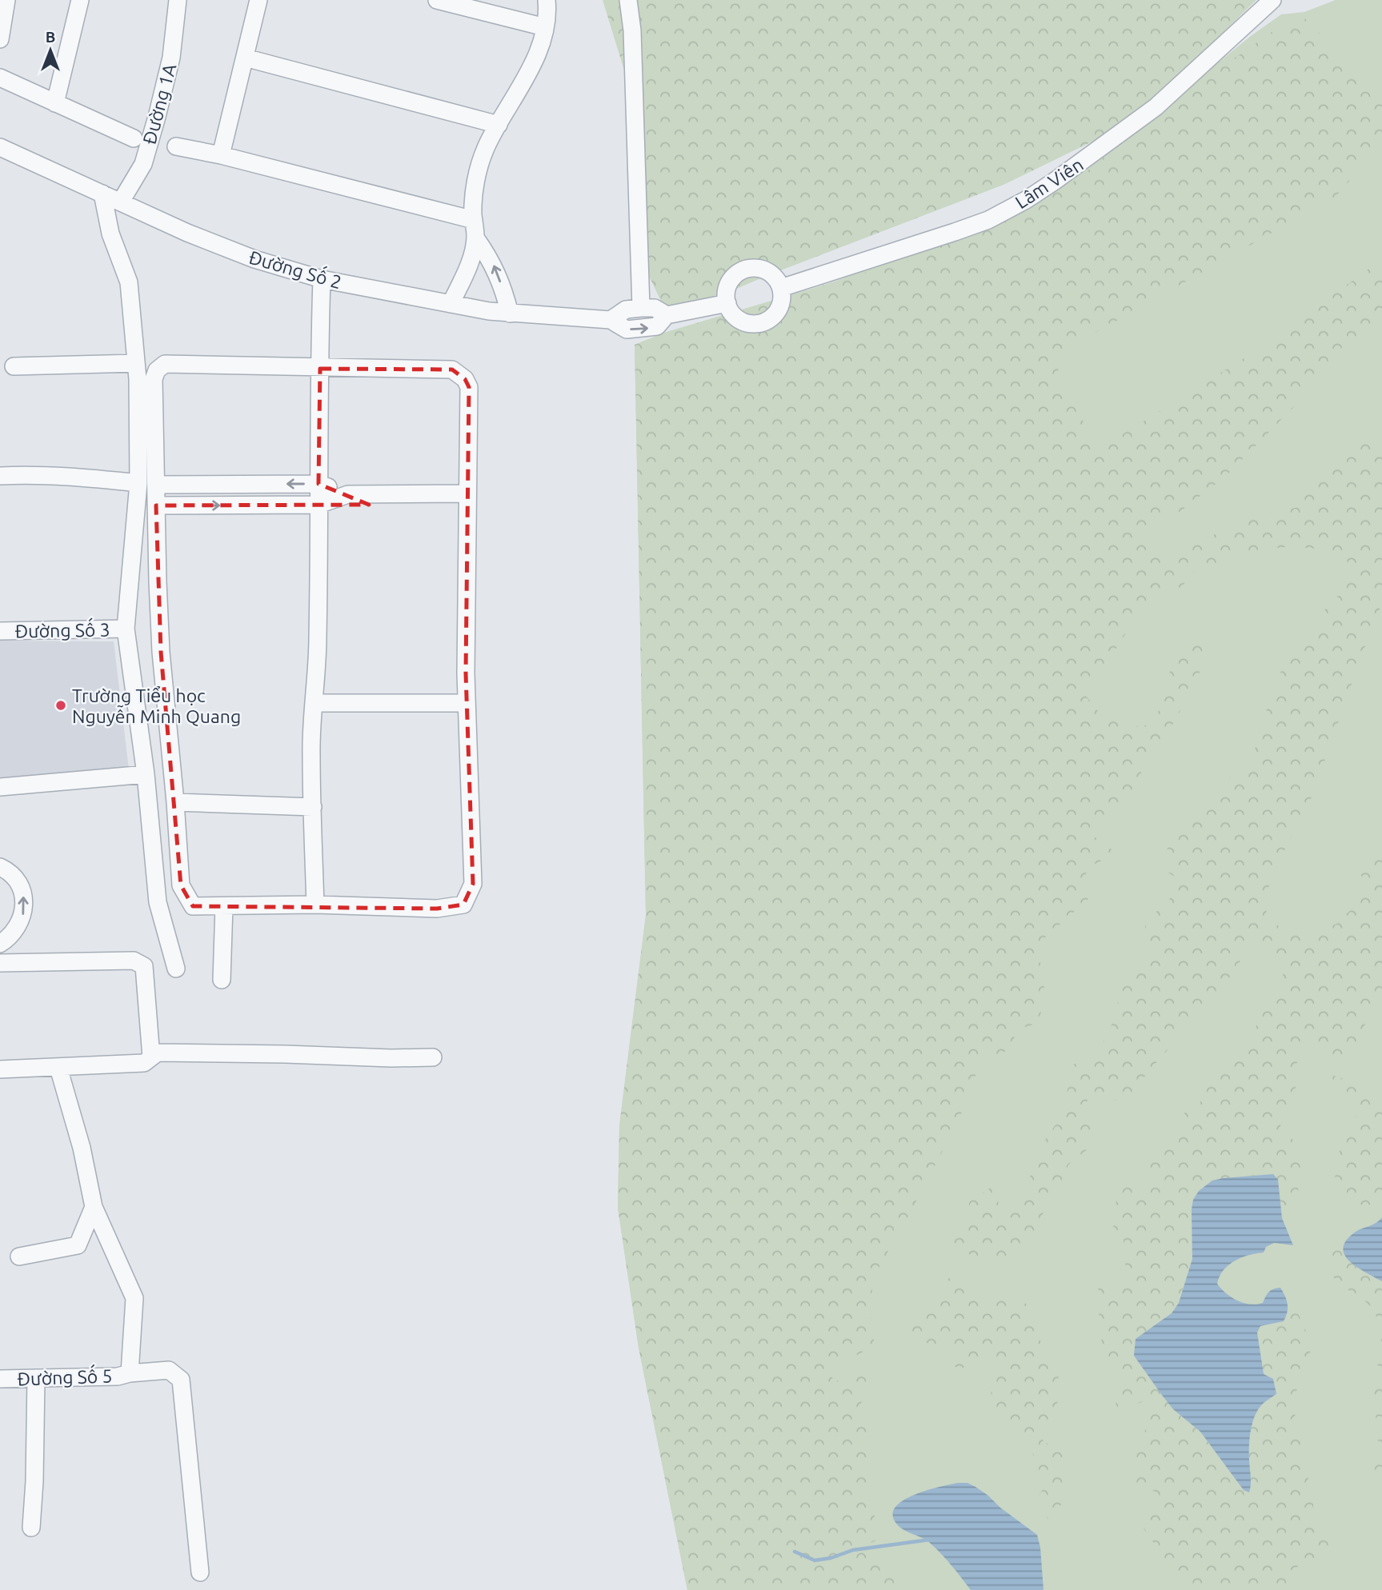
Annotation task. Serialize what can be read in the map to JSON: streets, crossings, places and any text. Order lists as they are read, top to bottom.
{
  "streets": {
    "street": [
      "Đường 1A",
      "Lâm Viên",
      "Đường Số 2",
      "Đường Số 3",
      "Đường Số 5"
    ]
  },
  "crossings": [
    ["Đường 1A", "Đường Số 2"]
  ],
  "places": ["Trường Tiểu học Nguyễn Minh Quang"],
  "north": "top"
}
